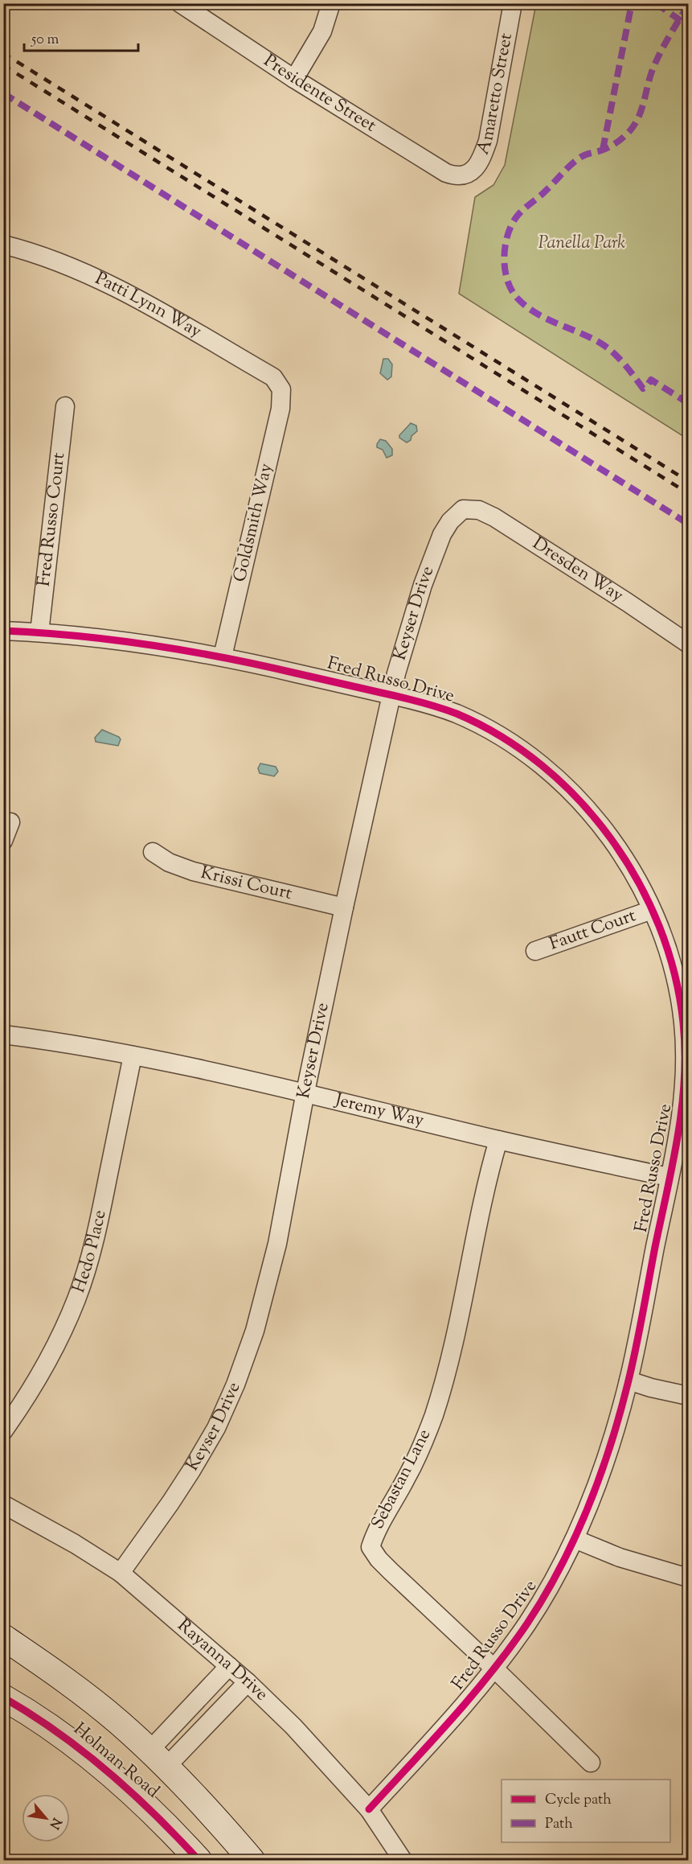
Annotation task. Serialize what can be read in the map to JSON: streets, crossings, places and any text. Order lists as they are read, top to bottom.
{
  "streets": {
    "main road": ["Holman Road"],
    "street": [
      "Presidente Street",
      "Amaretto Street",
      "Patti Lynn Way",
      "Fred Russo Court",
      "Goldsmith Way",
      "Dresden Way",
      "Keyser Drive",
      "Fred Russo Drive",
      "Krissi Court",
      "Fautt Court",
      "Jeremy Way",
      "Hedo Place",
      "Sebastan Lane",
      "Rayanna Drive"
    ]
  },
  "crossings": [
    ["Presidente Street", "Amaretto Street"],
    ["Patti Lynn Way", "Goldsmith Way"],
    ["Fred Russo Court", "Fred Russo Drive"],
    ["Goldsmith Way", "Fred Russo Drive"],
    ["Dresden Way", "Keyser Drive"],
    ["Keyser Drive", "Fred Russo Drive"],
    ["Keyser Drive", "Krissi Court"],
    ["Keyser Drive", "Jeremy Way"],
    ["Keyser Drive", "Rayanna Drive"],
    ["Fred Russo Drive", "Fautt Court"],
    ["Fred Russo Drive", "Jeremy Way"],
    ["Fred Russo Drive", "Sebastan Lane"],
    ["Fred Russo Drive", "Rayanna Drive"],
    ["Jeremy Way", "Hedo Place"],
    ["Jeremy Way", "Sebastan Lane"]
  ],
  "parks": ["Panella Park"],
  "legend": ["Cycle path", "Path"],
  "scale_bar": "50 m",
  "north": "bottom right"
}
